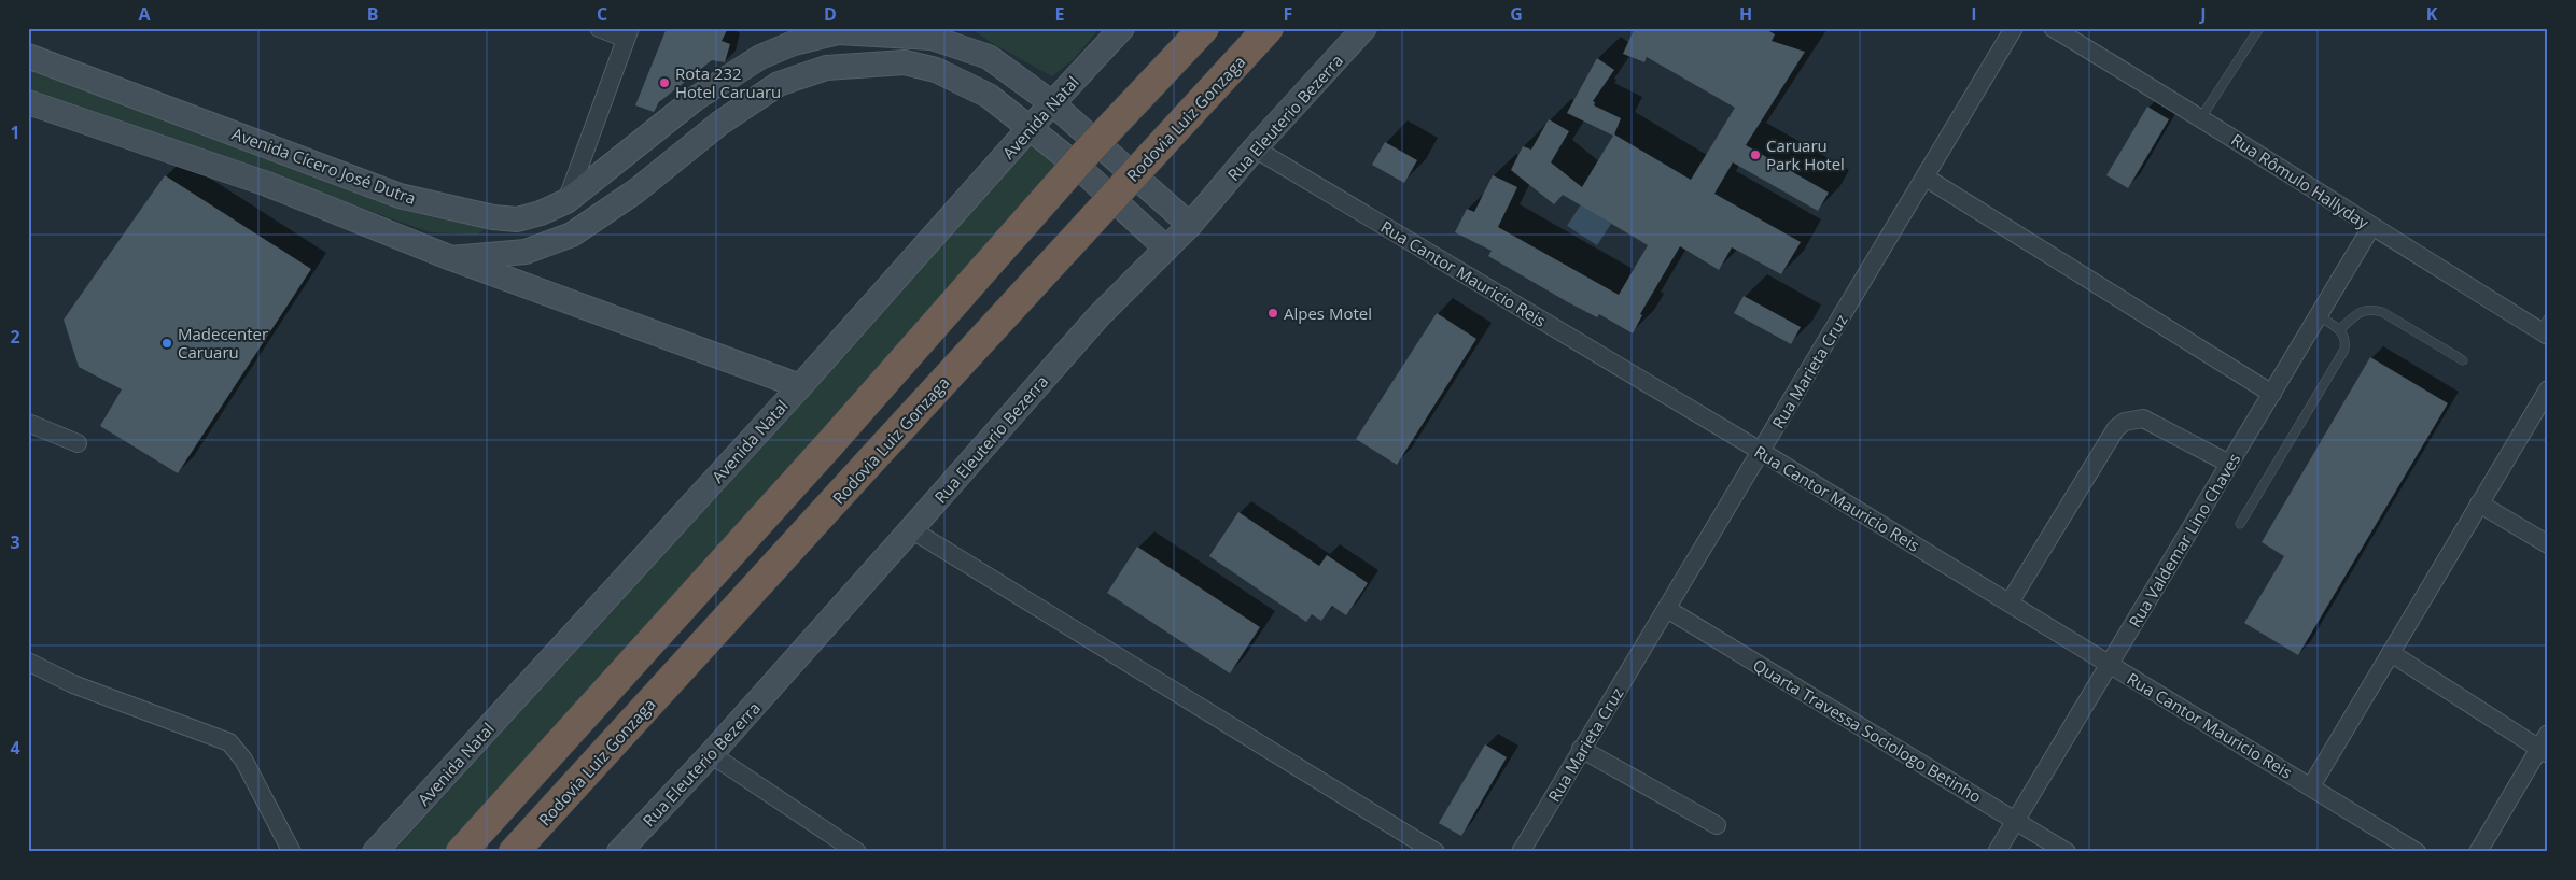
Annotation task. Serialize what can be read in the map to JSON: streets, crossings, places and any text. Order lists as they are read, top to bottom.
{
  "streets": {
    "highway": ["Rodovia Luiz Gonzaga"],
    "street": [
      "Avenida Natal",
      "Rua Eleuterio Bezerra",
      "Avenida Cícero José Dutra",
      "Rua Rômulo Hallyday",
      "Rua Cantor Mauricio Reis",
      "Rua Marieta Cruz",
      "Rua Valdemar Lino Chaves",
      "Quarta Travessa Sociologo Betinho"
    ]
  },
  "crossings": [
    ["Avenida Natal", "Avenida Cícero José Dutra"],
    ["Rua Eleuterio Bezerra", "Avenida Cícero José Dutra"],
    ["Rua Eleuterio Bezerra", "Rua Cantor Mauricio Reis"],
    ["Rua Rômulo Hallyday", "Rua Valdemar Lino Chaves"],
    ["Rua Cantor Mauricio Reis", "Rua Marieta Cruz"],
    ["Rua Cantor Mauricio Reis", "Rua Valdemar Lino Chaves"],
    ["Rua Marieta Cruz", "Quarta Travessa Sociologo Betinho"],
    ["Rua Valdemar Lino Chaves", "Quarta Travessa Sociologo Betinho"]
  ],
  "places": [
    "Rota 232 Hotel Caruaru",
    "Caruaru Park Hotel",
    "Alpes Motel",
    "Madecenter Caruaru"
  ],
  "grid": {
    "columns": [
      "A",
      "B",
      "C",
      "D",
      "E",
      "F",
      "G",
      "H",
      "I",
      "J",
      "K"
    ],
    "rows": [
      "1",
      "2",
      "3",
      "4"
    ]
  }
}
